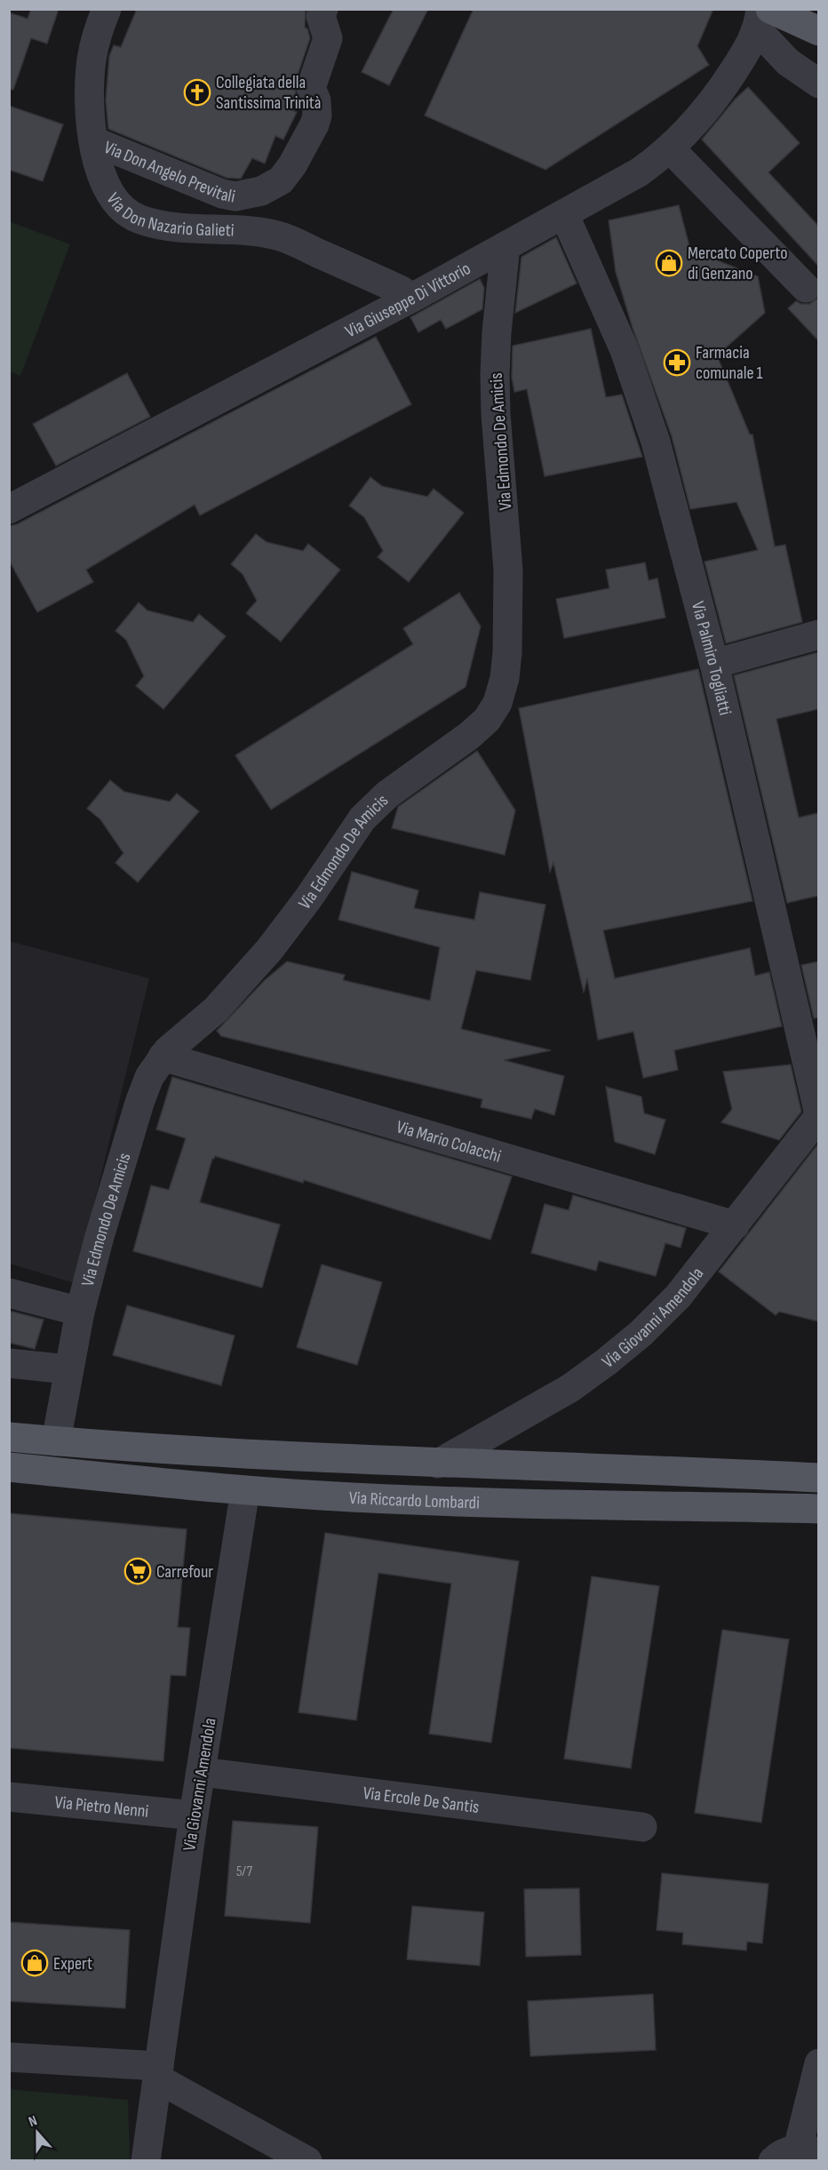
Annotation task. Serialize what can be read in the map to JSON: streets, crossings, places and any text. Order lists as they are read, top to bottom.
{
  "streets": {
    "main road": ["Via Riccardo Lombardi"],
    "street": [
      "Via Don Angelo Previtali",
      "Via Don Nazario Galieti",
      "Via Giuseppe Di Vittorio",
      "Via Edmondo De Amicis",
      "Via Palmiro Togliatti",
      "Via Mario Colacchi",
      "Via Giovanni Amendola",
      "Via Ercole De Santis",
      "Via Pietro Nenni"
    ]
  },
  "crossings": [
    ["Via Don Angelo Previtali", "Via Don Nazario Galieti"],
    ["Via Don Nazario Galieti", "Via Giuseppe Di Vittorio"],
    ["Via Giuseppe Di Vittorio", "Via Edmondo De Amicis"],
    ["Via Giuseppe Di Vittorio", "Via Palmiro Togliatti"],
    ["Via Edmondo De Amicis", "Via Mario Colacchi"],
    ["Via Palmiro Togliatti", "Via Giovanni Amendola"],
    ["Via Mario Colacchi", "Via Giovanni Amendola"],
    ["Via Giovanni Amendola", "Via Riccardo Lombardi"],
    ["Via Giovanni Amendola", "Via Ercole De Santis"],
    ["Via Giovanni Amendola", "Via Pietro Nenni"]
  ],
  "places": {
    "church": ["Collegiata della Santissima Trinità"],
    "shop": ["Mercato Coperto di Genzano", "Expert"],
    "pharmacy": ["Farmacia comunale 1"],
    "supermarket": ["Carrefour"]
  },
  "house_numbers": ["5/7"],
  "north": "top"
}
